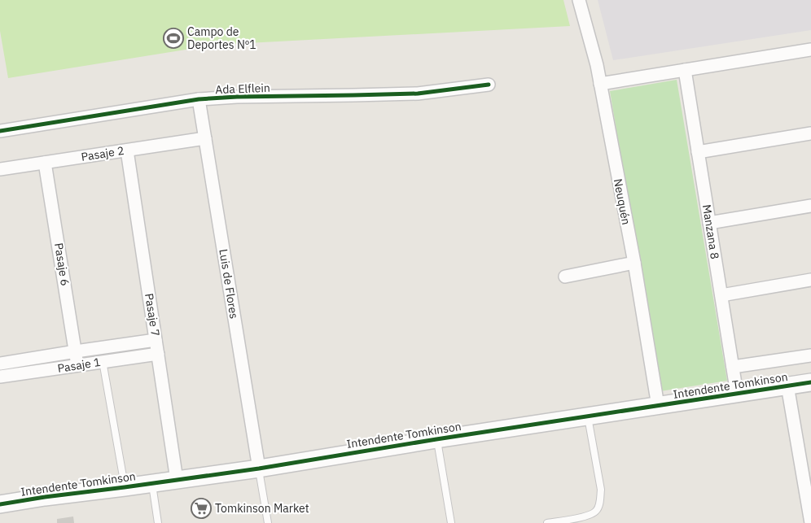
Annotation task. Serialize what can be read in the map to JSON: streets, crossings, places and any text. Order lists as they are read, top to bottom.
{
  "streets": {
    "street": [
      "Ada Elflein",
      "Pasaje 2",
      "Neuquén",
      "Manzana 8",
      "Pasaje 6",
      "Luis de Flores",
      "Pasaje 7",
      "Pasaje 1",
      "Intendente Tomkinson"
    ]
  },
  "crossings": [
    ["Ada Elflein", "Luis de Flores"],
    ["Pasaje 2", "Pasaje 6"],
    ["Pasaje 2", "Luis de Flores"],
    ["Pasaje 2", "Pasaje 7"],
    ["Neuquén", "Intendente Tomkinson"],
    ["Manzana 8", "Intendente Tomkinson"],
    ["Pasaje 6", "Pasaje 1"],
    ["Luis de Flores", "Intendente Tomkinson"],
    ["Pasaje 7", "Pasaje 1"],
    ["Pasaje 7", "Intendente Tomkinson"]
  ],
  "places": {
    "sports": ["Campo de Deportes Nº1"],
    "supermarket": ["Tomkinson Market"]
  }
}
